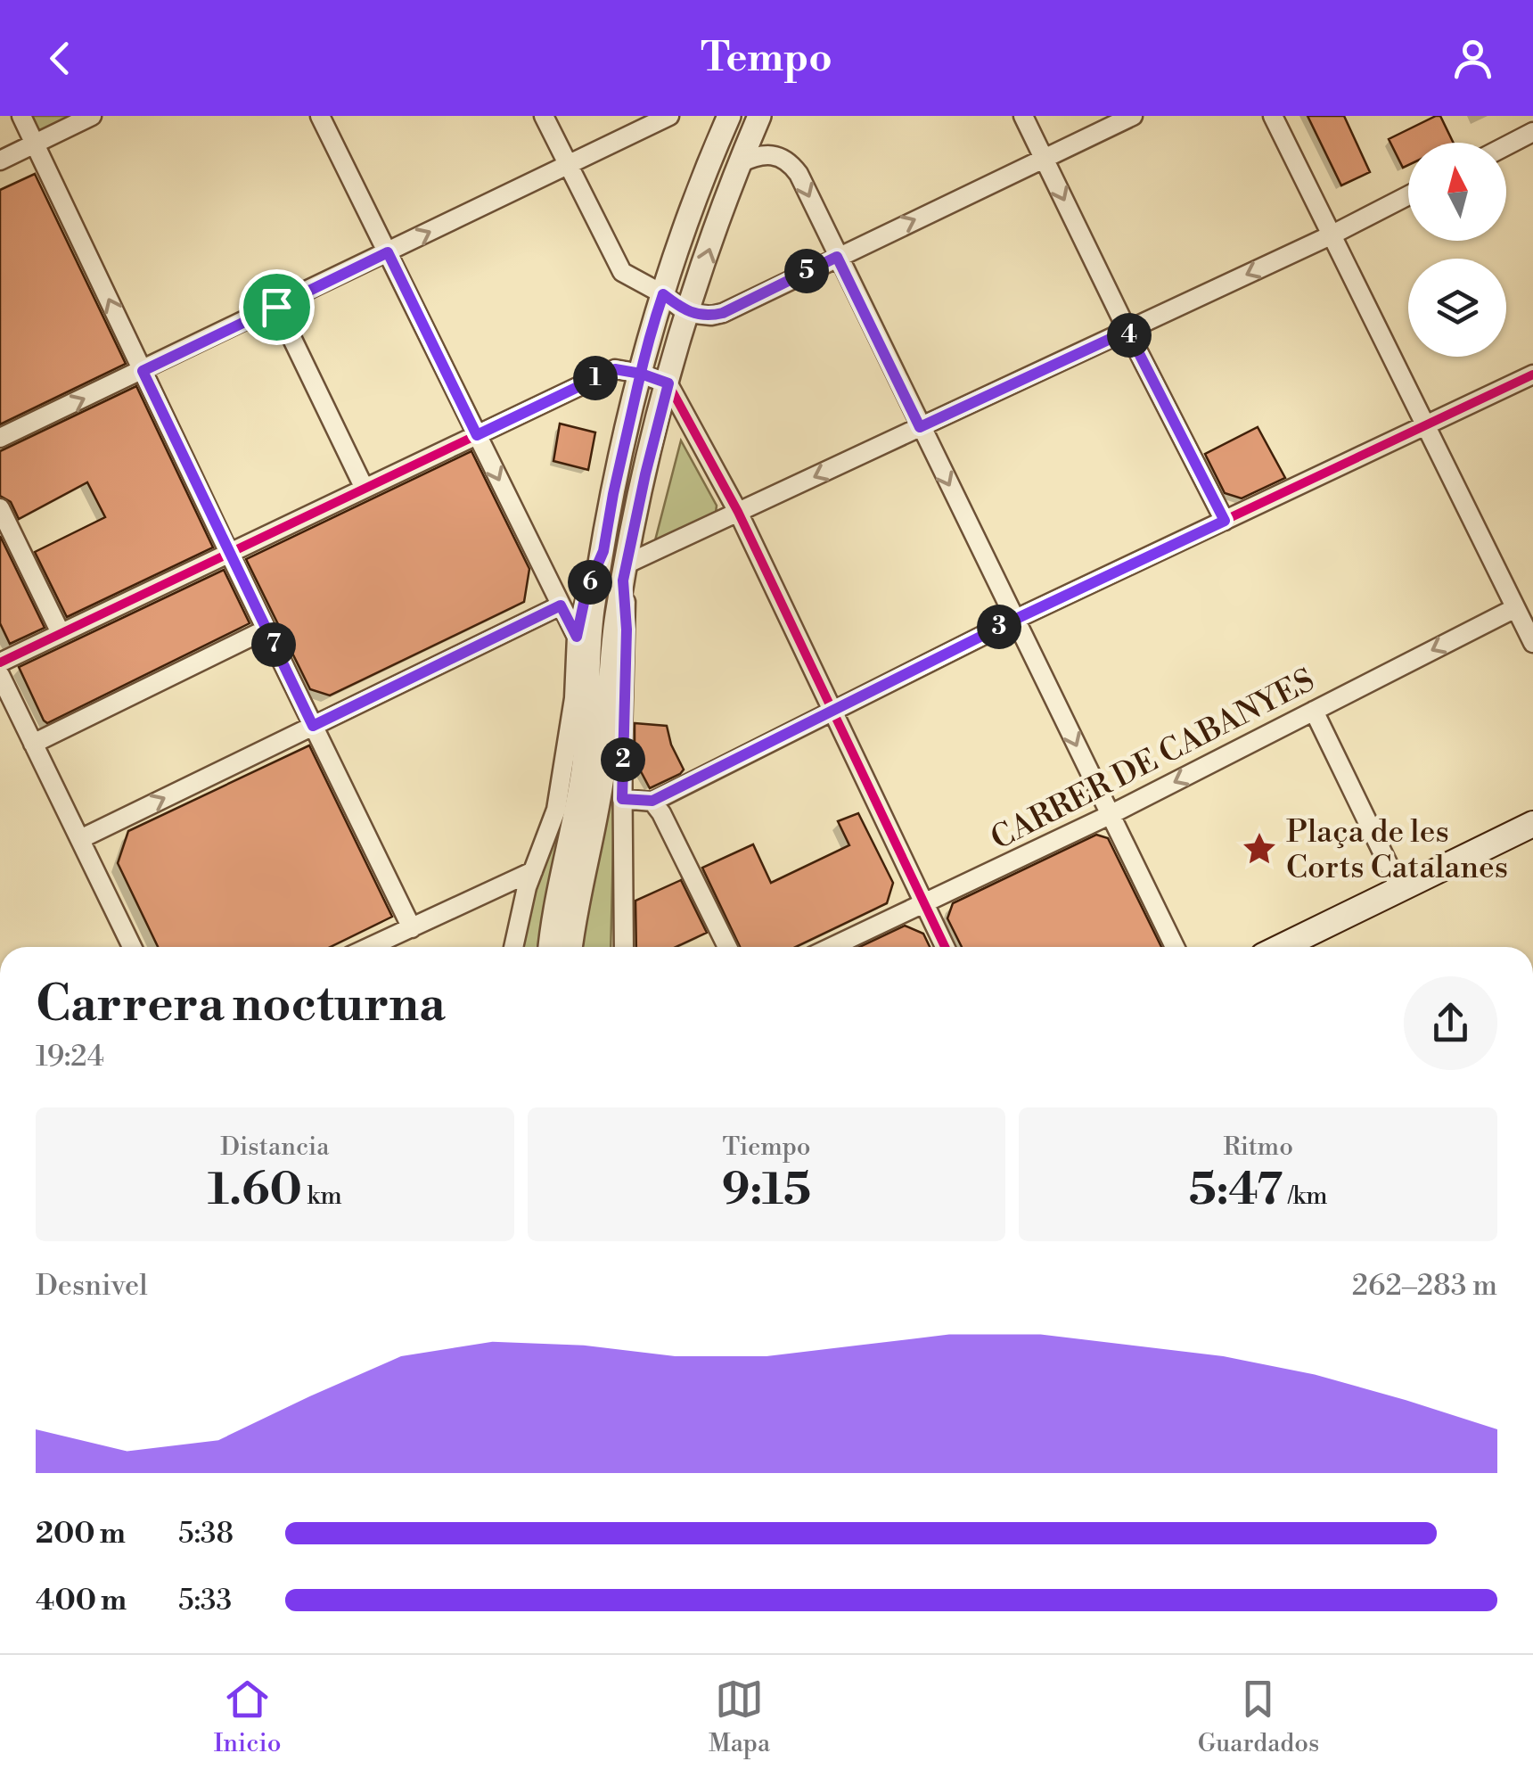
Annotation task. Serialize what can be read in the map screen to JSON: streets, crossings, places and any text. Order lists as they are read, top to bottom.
{
  "streets": {
    "street": ["CARRER DE CABANYES"]
  },
  "one_way": ["CARRER DE CABANYES"],
  "places": {
    "place": ["Plaça de les Corts Catalanes"]
  },
  "north": "top",
  "page": {
    "header": "Tempo",
    "pins": [
      "5",
      "4",
      "1",
      "6",
      "3",
      "7",
      "2"
    ],
    "heading": ["Carrera nocturna", "19:24"],
    "stats": [
      ["Distancia", "1.60 km"],
      ["Tiempo", "9:15"],
      ["Ritmo", "5:47 /km"]
    ],
    "chart": ["Desnivel", "262–283 m"],
    "list": [
      {
        "name": "200 m",
        "note": "5:38"
      },
      {
        "name": "400 m",
        "note": "5:33"
      }
    ],
    "tabs": ["Inicio", "Mapa", "Guardados"]
  }
}
